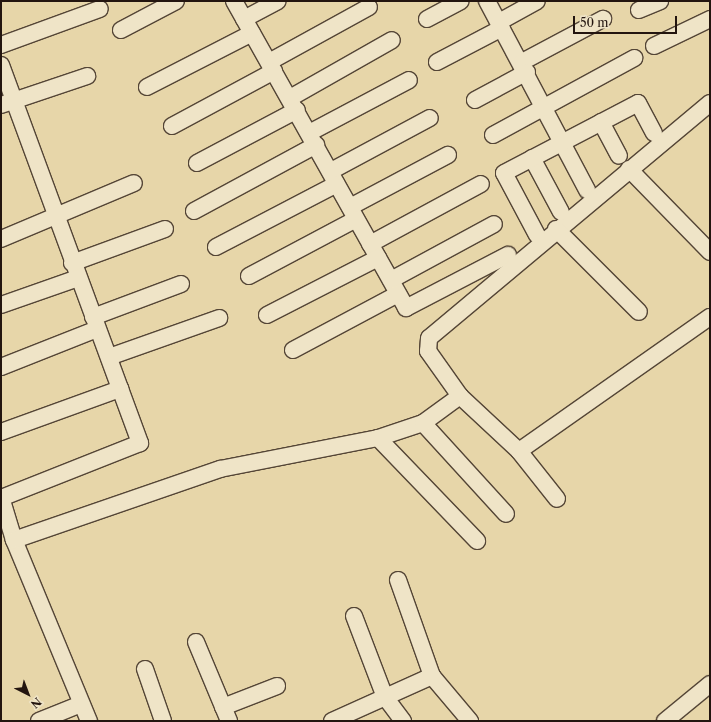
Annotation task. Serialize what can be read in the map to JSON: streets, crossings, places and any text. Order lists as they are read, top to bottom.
{
  "scale_bar": "50 m",
  "north": "bottom right"
}
